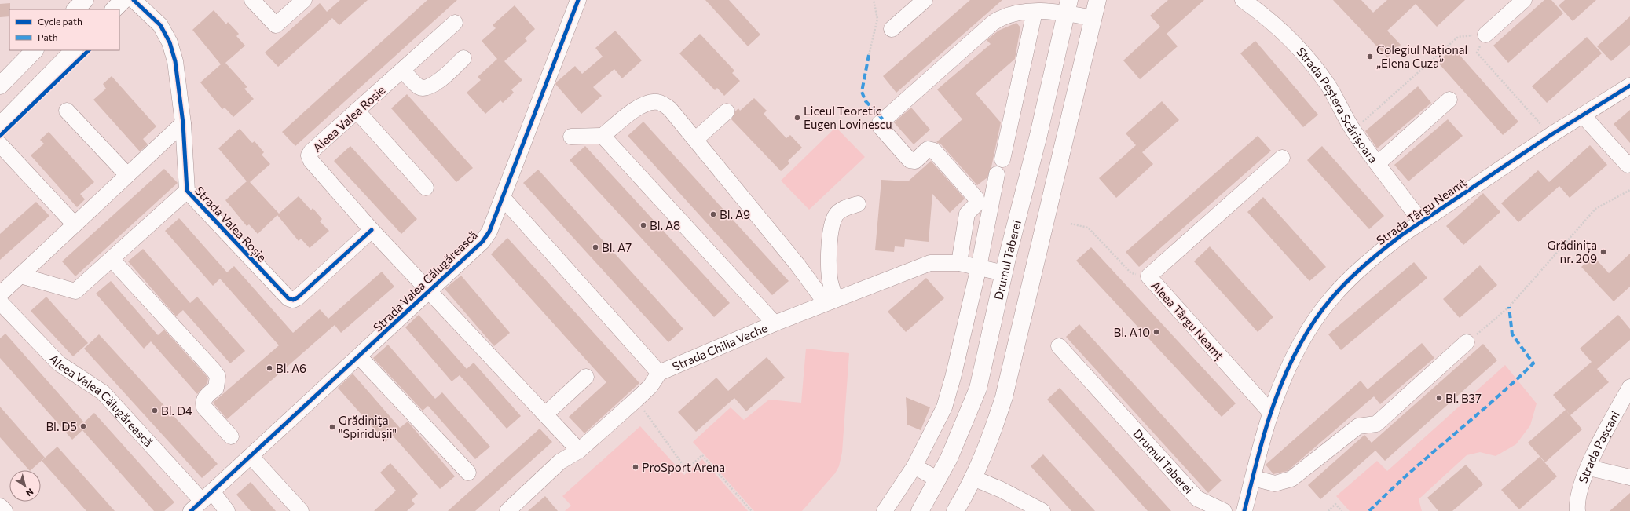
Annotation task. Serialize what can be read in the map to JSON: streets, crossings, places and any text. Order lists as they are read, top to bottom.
{
  "streets": {
    "main road": ["Drumul Taberei"],
    "street": [
      "Strada Peștera Scărișoara",
      "Aleea Valea Roșie",
      "Strada Târgu Neamț",
      "Strada Valea Roșie",
      "Strada Valea Călugărească",
      "Aleea Târgu Neamț",
      "Strada Chilia Veche",
      "Aleea Valea Călugărească",
      "Strada Pașcani"
    ]
  },
  "crossings": [
    ["Strada Peștera Scărișoara", "Strada Târgu Neamț"],
    ["Aleea Valea Roșie", "Strada Valea Roșie"],
    ["Aleea Valea Roșie", "Strada Valea Călugărească"],
    ["Strada Târgu Neamț", "Aleea Târgu Neamț"],
    ["Drumul Taberei", "Strada Chilia Veche"],
    ["Strada Valea Călugărească", "Strada Chilia Veche"],
    ["Strada Valea Călugărească", "Aleea Valea Călugărească"]
  ],
  "places": [
    "Colegiul Național „Elena Cuza”",
    "Liceul Teoretic Eugen Lovinescu",
    "Bl. A9",
    "Bl. A8",
    "Bl. A7",
    "Grădinița nr. 209",
    "Bl. A10",
    "Bl. A6",
    "Bl. B37",
    "Bl. D4",
    "Bl. D5",
    "Grădiniţa \"Spiridușii\"",
    "ProSport Arena"
  ],
  "legend": ["Cycle path", "Path"],
  "north": "bottom right"
}
